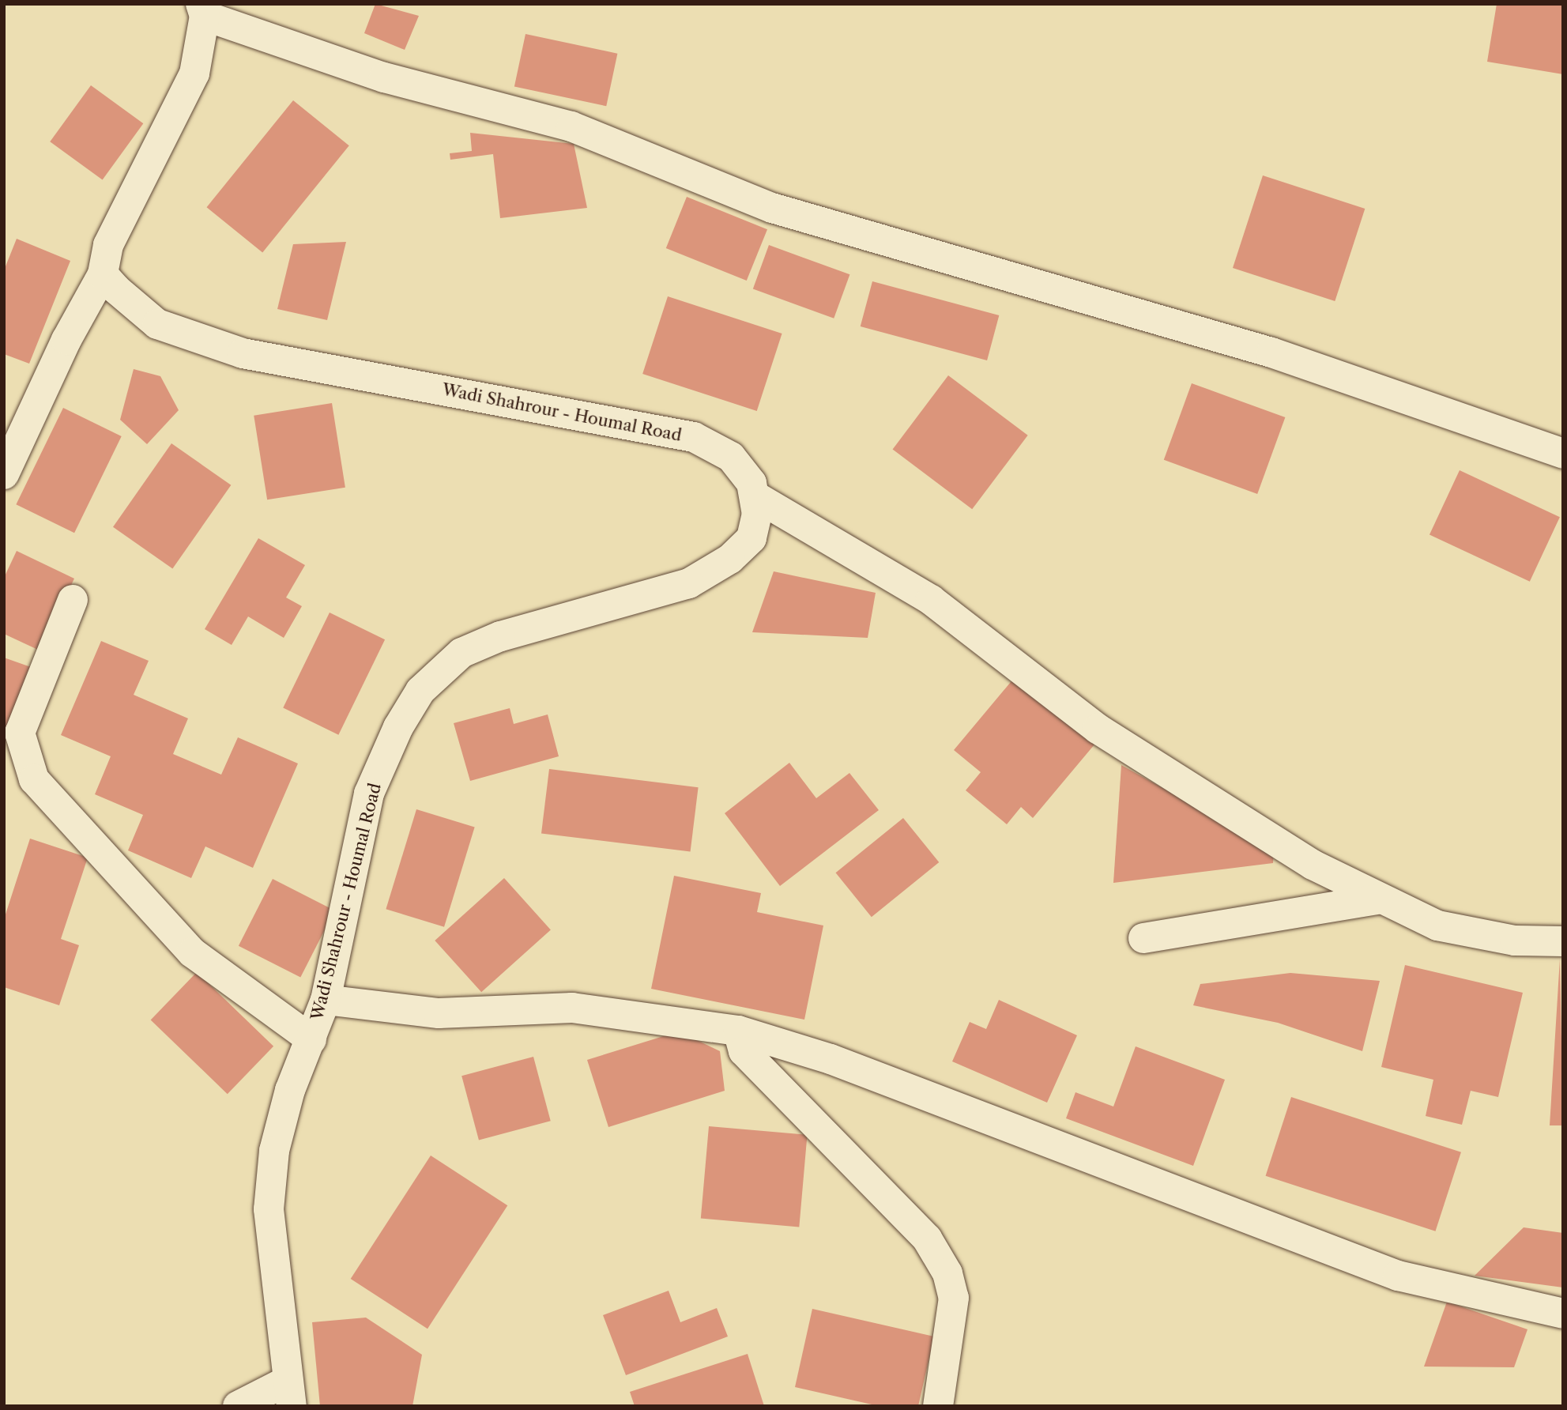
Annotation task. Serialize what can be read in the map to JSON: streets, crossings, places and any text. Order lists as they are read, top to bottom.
{
  "streets": {
    "street": ["Wadi Shahrour - Houmal Road"]
  }
}
